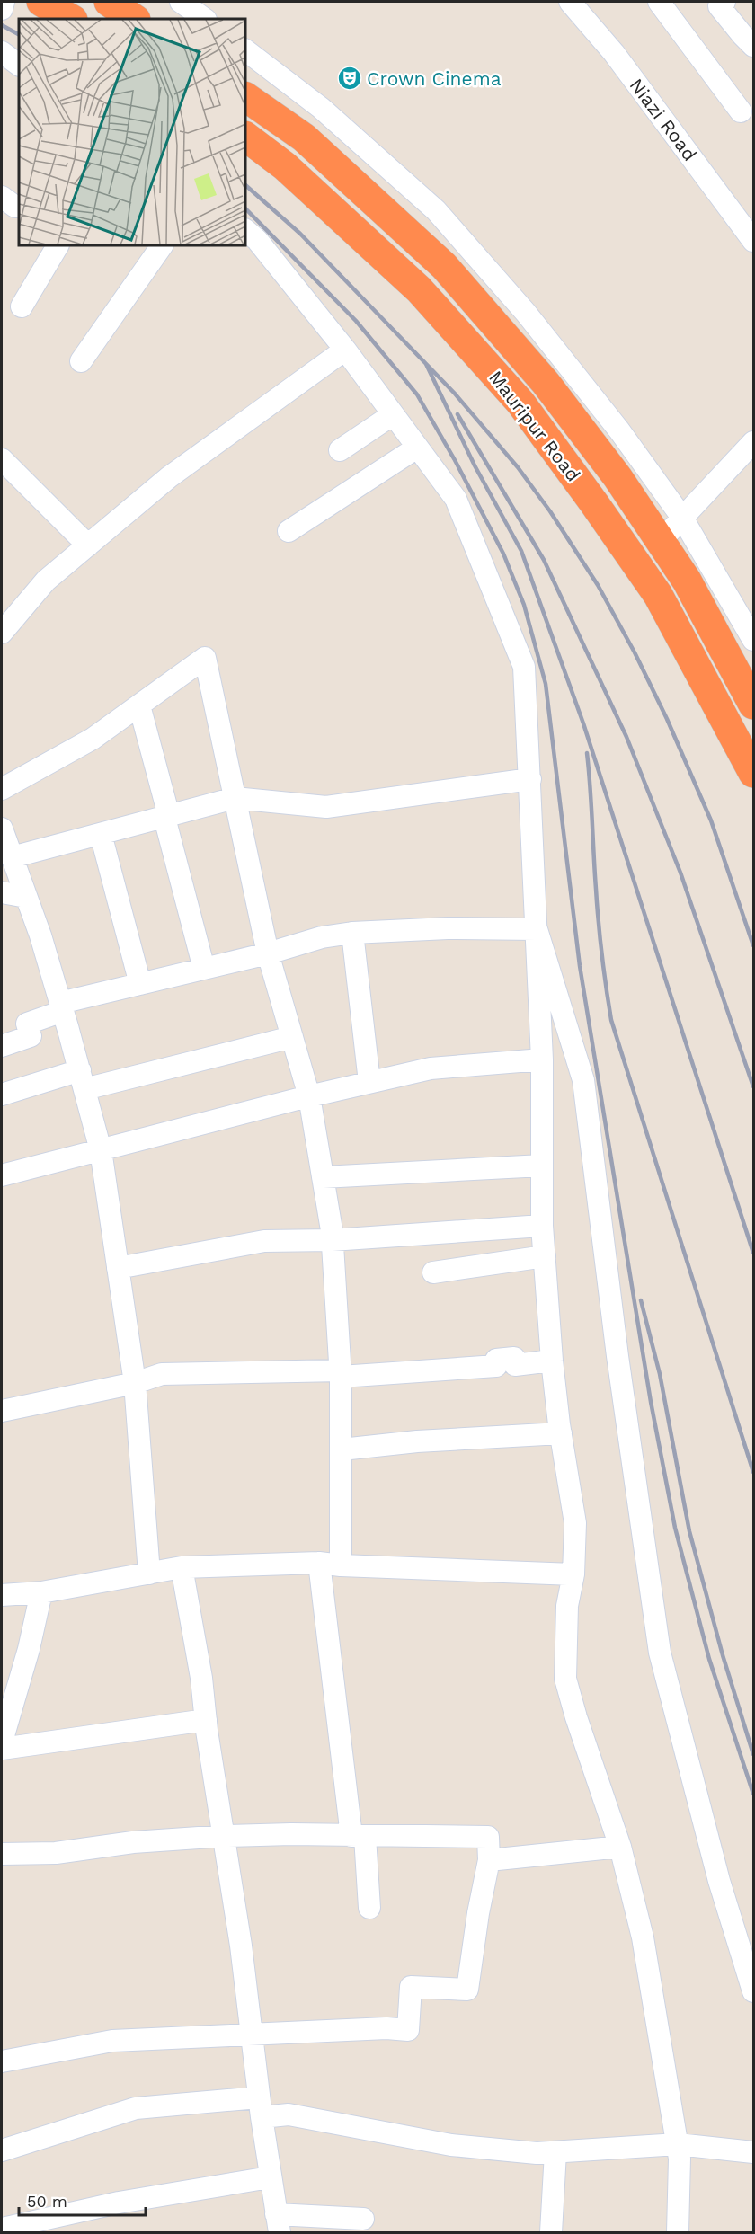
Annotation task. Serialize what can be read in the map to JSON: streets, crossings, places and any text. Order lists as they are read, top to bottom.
{
  "streets": {
    "highway": ["Mauripur Road"],
    "street": ["Niazi Road"]
  },
  "places": {
    "theatre": ["Crown Cinema"]
  },
  "scale_bar": "50 m"
}
